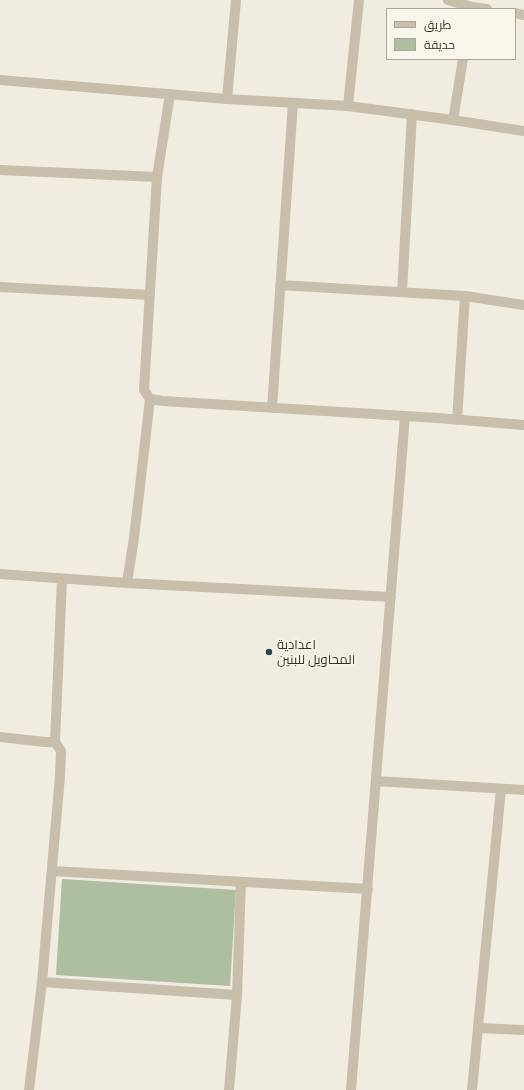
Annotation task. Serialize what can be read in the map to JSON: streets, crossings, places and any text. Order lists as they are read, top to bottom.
{
  "places": ["اعدادية المحاويل للبنين"],
  "legend": ["طريق", "حديقة"]
}
